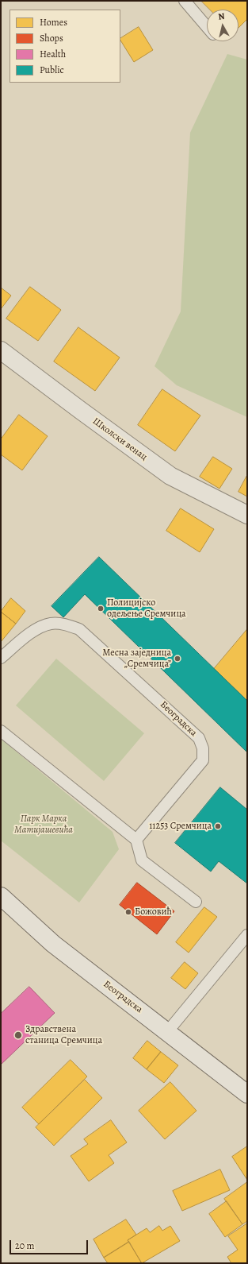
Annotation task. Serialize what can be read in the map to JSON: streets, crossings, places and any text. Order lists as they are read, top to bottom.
{
  "streets": {
    "main road": ["Школски венац", "Београдска"]
  },
  "parks": ["Парк Марка Матијашевића"],
  "places": [
    "Полицијско одељење Сремчица",
    "Месна заједница „Сремчица”",
    "11253 Сремчица",
    "Божовић",
    "Здравствена станица Сремчица"
  ],
  "legend": [
    "Homes",
    "Shops",
    "Health",
    "Public"
  ],
  "scale_bar": "20 m",
  "north": "top"
}
